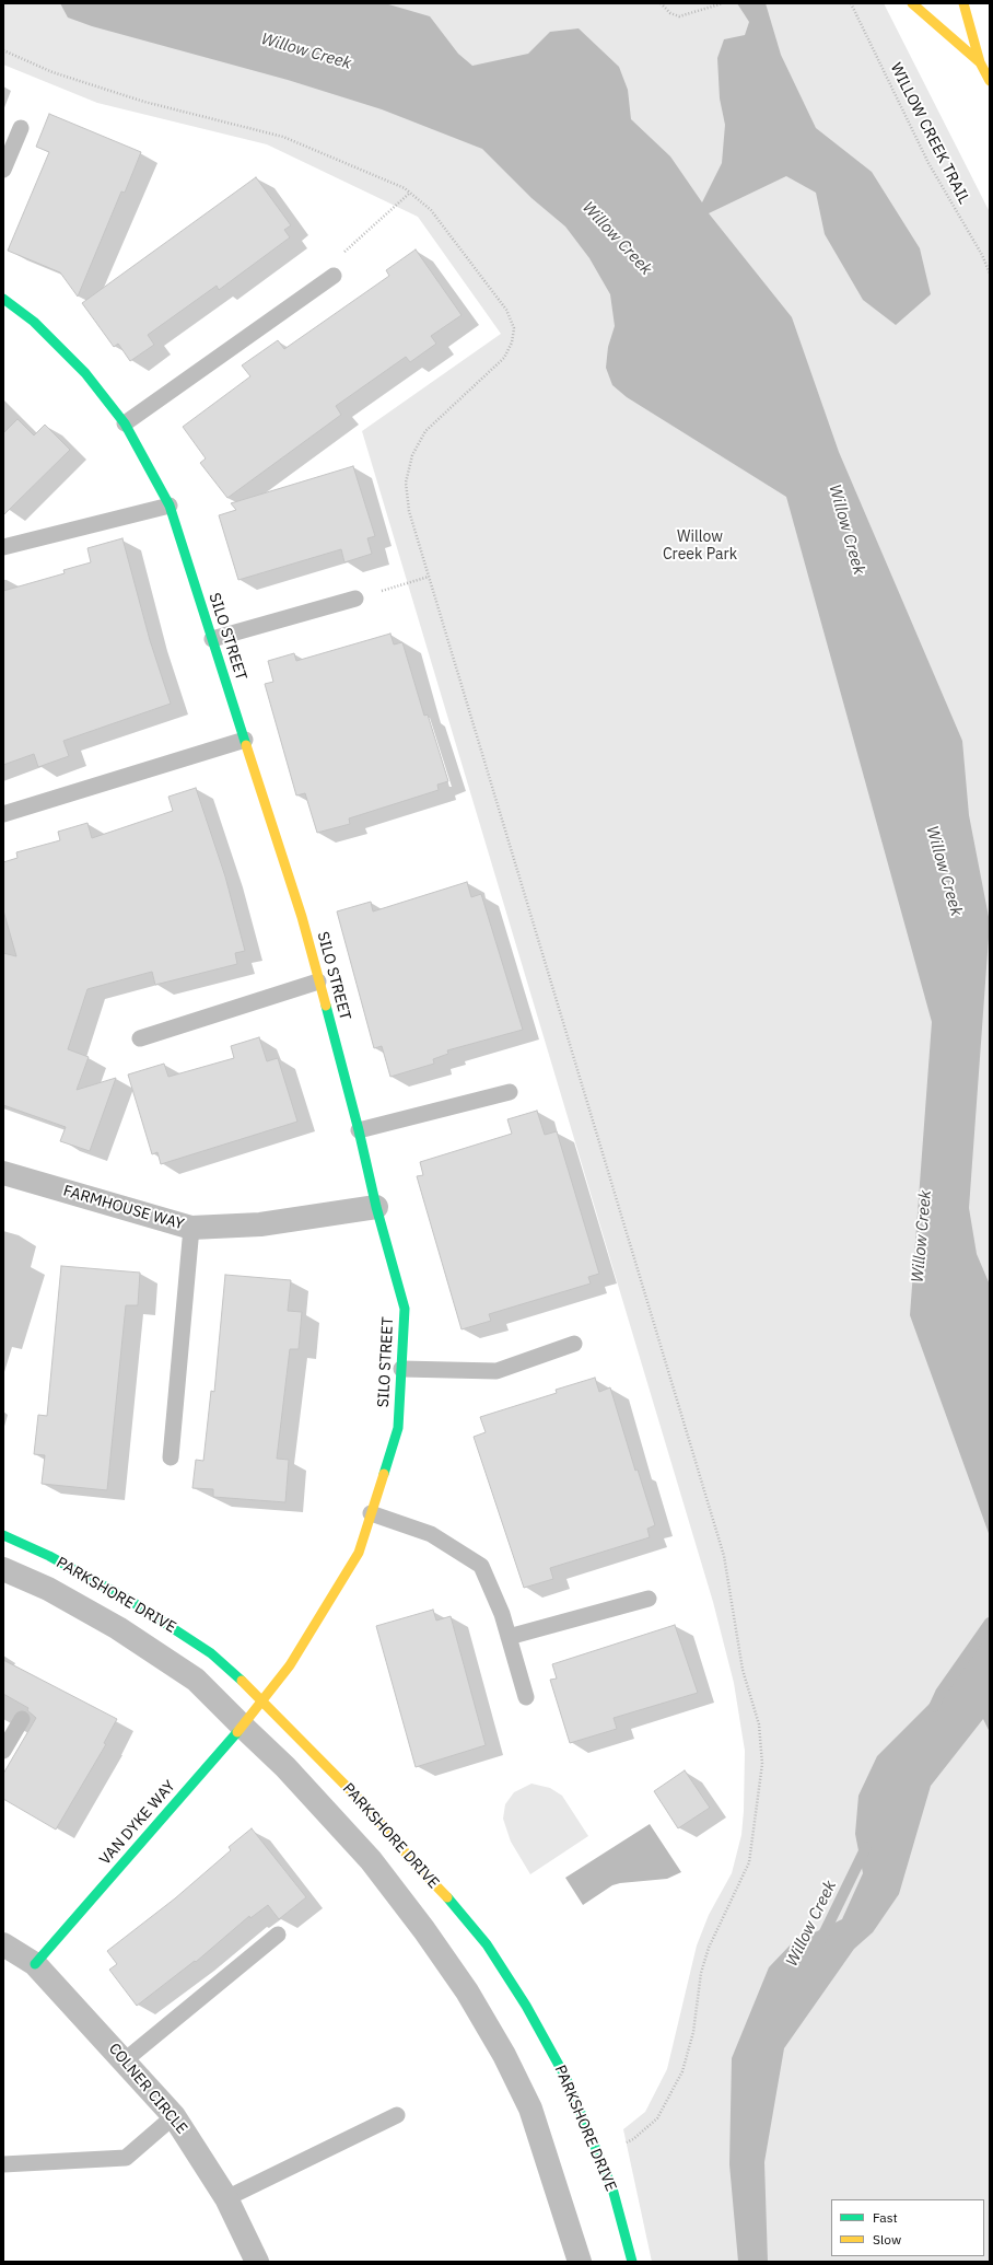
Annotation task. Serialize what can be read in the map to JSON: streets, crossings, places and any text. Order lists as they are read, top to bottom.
{
  "streets": {
    "street": [
      "SILO STREET",
      "FARMHOUSE WAY",
      "PARKSHORE DRIVE",
      "VAN DYKE WAY",
      "COLNER CIRCLE"
    ],
    "path": ["WILLOW CREEK TRAIL"]
  },
  "crossings": [
    ["SILO STREET", "FARMHOUSE WAY"],
    ["SILO STREET", "PARKSHORE DRIVE"],
    ["SILO STREET", "VAN DYKE WAY"],
    ["PARKSHORE DRIVE", "VAN DYKE WAY"],
    ["VAN DYKE WAY", "COLNER CIRCLE"]
  ],
  "water": ["Willow Creek"],
  "parks": ["Willow Creek Park"],
  "legend": ["Fast", "Slow"]
}
